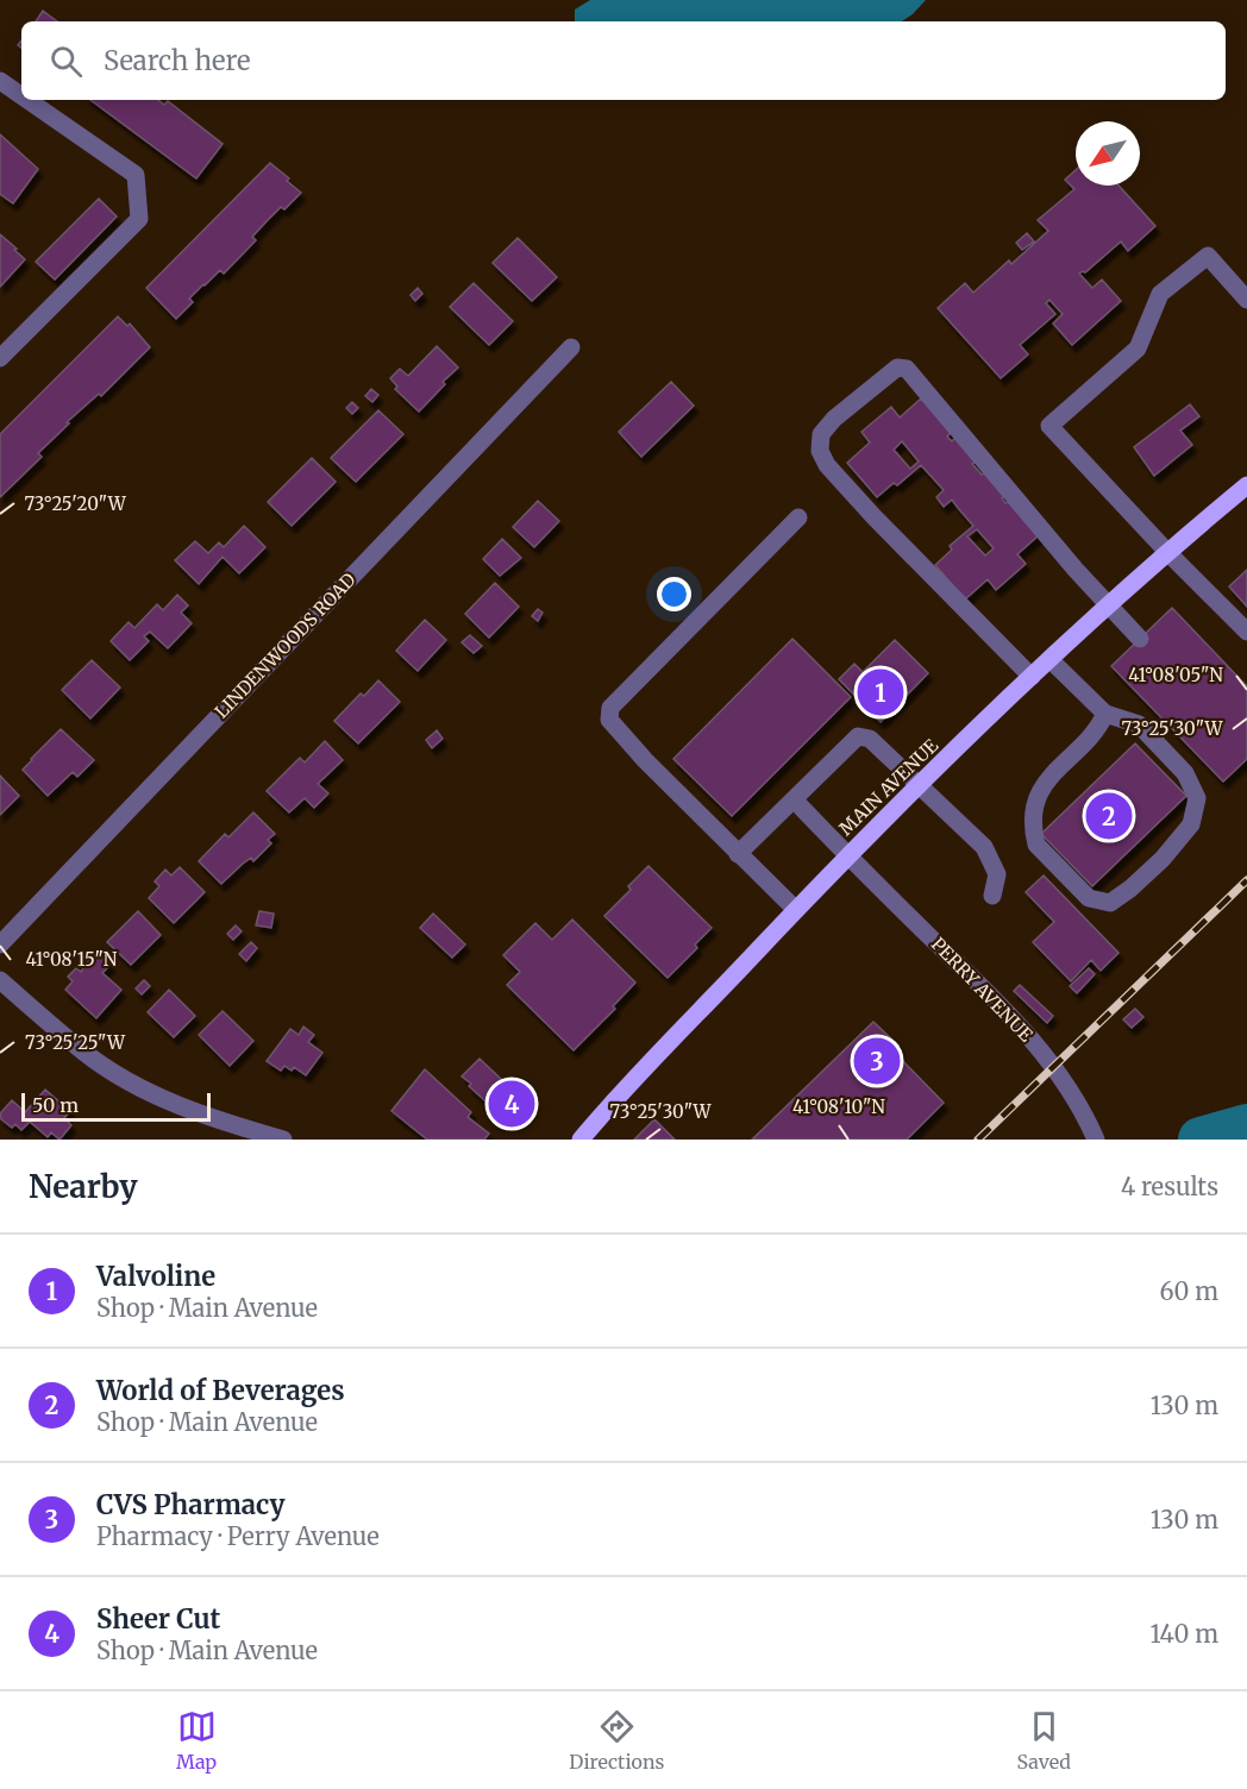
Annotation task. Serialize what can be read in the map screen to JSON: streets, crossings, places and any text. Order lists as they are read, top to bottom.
{
  "streets": {
    "main road": ["MAIN AVENUE"],
    "street": ["LINDENWOODS ROAD", "PERRY AVENUE"]
  },
  "crossings": [
    ["MAIN AVENUE", "PERRY AVENUE"]
  ],
  "scale_bar": "50 m",
  "north": "bottom left",
  "page": {
    "search": "Search here",
    "pins": [
      "1",
      "2",
      "3",
      "4"
    ],
    "scale": "50 m",
    "heading": ["Nearby", "4 results"],
    "list": [
      {
        "mark": "1",
        "name": "Valvoline",
        "note": "Shop · Main Avenue",
        "value": "60 m"
      },
      {
        "mark": "2",
        "name": "World of Beverages",
        "note": "Shop · Main Avenue",
        "value": "130 m"
      },
      {
        "mark": "3",
        "name": "CVS Pharmacy",
        "note": "Pharmacy · Perry Avenue",
        "value": "130 m"
      },
      {
        "mark": "4",
        "name": "Sheer Cut",
        "note": "Shop · Main Avenue",
        "value": "140 m"
      }
    ],
    "nav": ["Map", "Directions", "Saved"]
  },
  "coordinates": [
    "73°25'20\"W",
    "41°08'05\"N",
    "73°25'30\"W",
    "41°08'15\"N",
    "73°25'25\"W",
    "41°08'10\"N"
  ]
}
